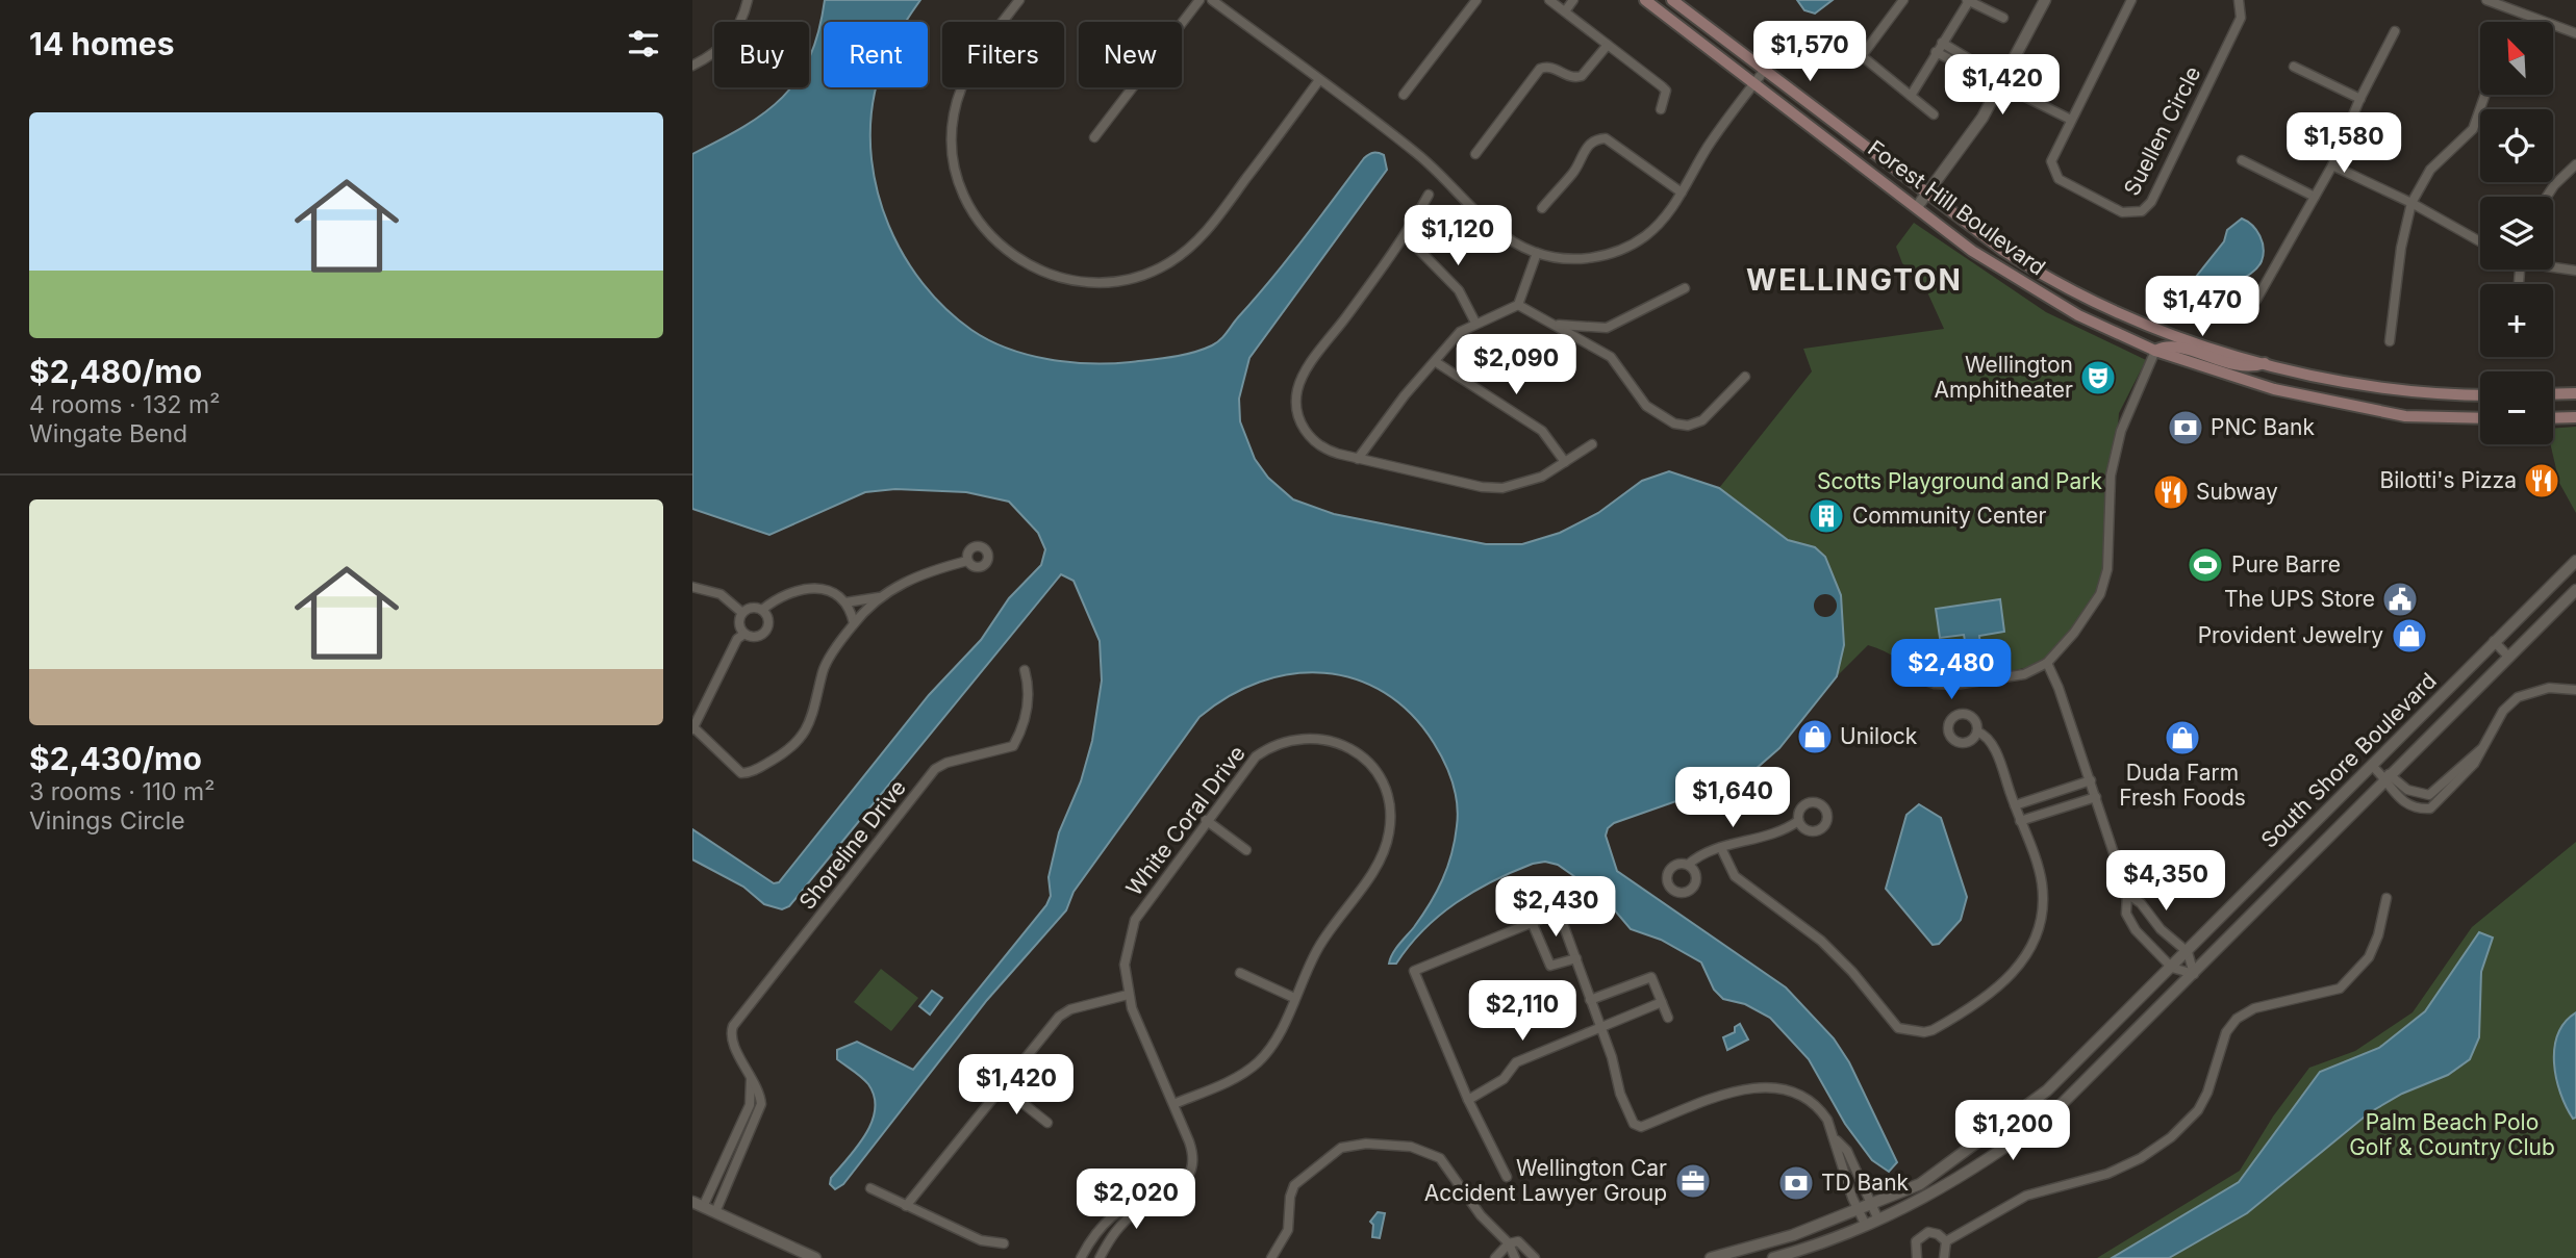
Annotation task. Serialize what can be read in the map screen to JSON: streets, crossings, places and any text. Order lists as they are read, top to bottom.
{
  "streets": {
    "main road": ["Forest Hill Boulevard"],
    "street": [
      "Suellen Circle",
      "South Shore Boulevard",
      "White Coral Drive",
      "Shoreline Drive"
    ]
  },
  "districts": ["WELLINGTON"],
  "parks": ["Scotts Playground and Park", "Palm Beach Polo Golf & Country Club"],
  "places": {
    "theatre": ["Wellington Amphitheater"],
    "bank": ["PNC Bank", "TD Bank"],
    "restaurant": ["Bilotti's Pizza", "Subway"],
    "building": ["Community Center"],
    "sports": ["Pure Barre"],
    "public building": ["The UPS Store"],
    "shop": ["Provident Jewelry", "Unilock", "Duda Farm Fresh Foods"],
    "office": ["Wellington Car Accident Lawyer Group"]
  },
  "north": "top left",
  "page": {
    "heading": "14 homes",
    "price": [
      "$1,570",
      "$1,420",
      "$1,580",
      "$1,120",
      "$1,470",
      "$2,090",
      "$2,480",
      "$1,640",
      "$4,350",
      "$2,430",
      "$2,110",
      "$1,420",
      "$1,200",
      "$2,020"
    ],
    "map_buttons": ["+", "−"],
    "chip": [
      "Buy",
      "Rent",
      "Filters",
      "New"
    ],
    "list": [
      {
        "name": "$2,480/mo",
        "note": "4 rooms · 132 m² · Wingate Bend"
      },
      {
        "name": "$2,430/mo",
        "note": "3 rooms · 110 m² · Vinings Circle"
      }
    ]
  }
}
